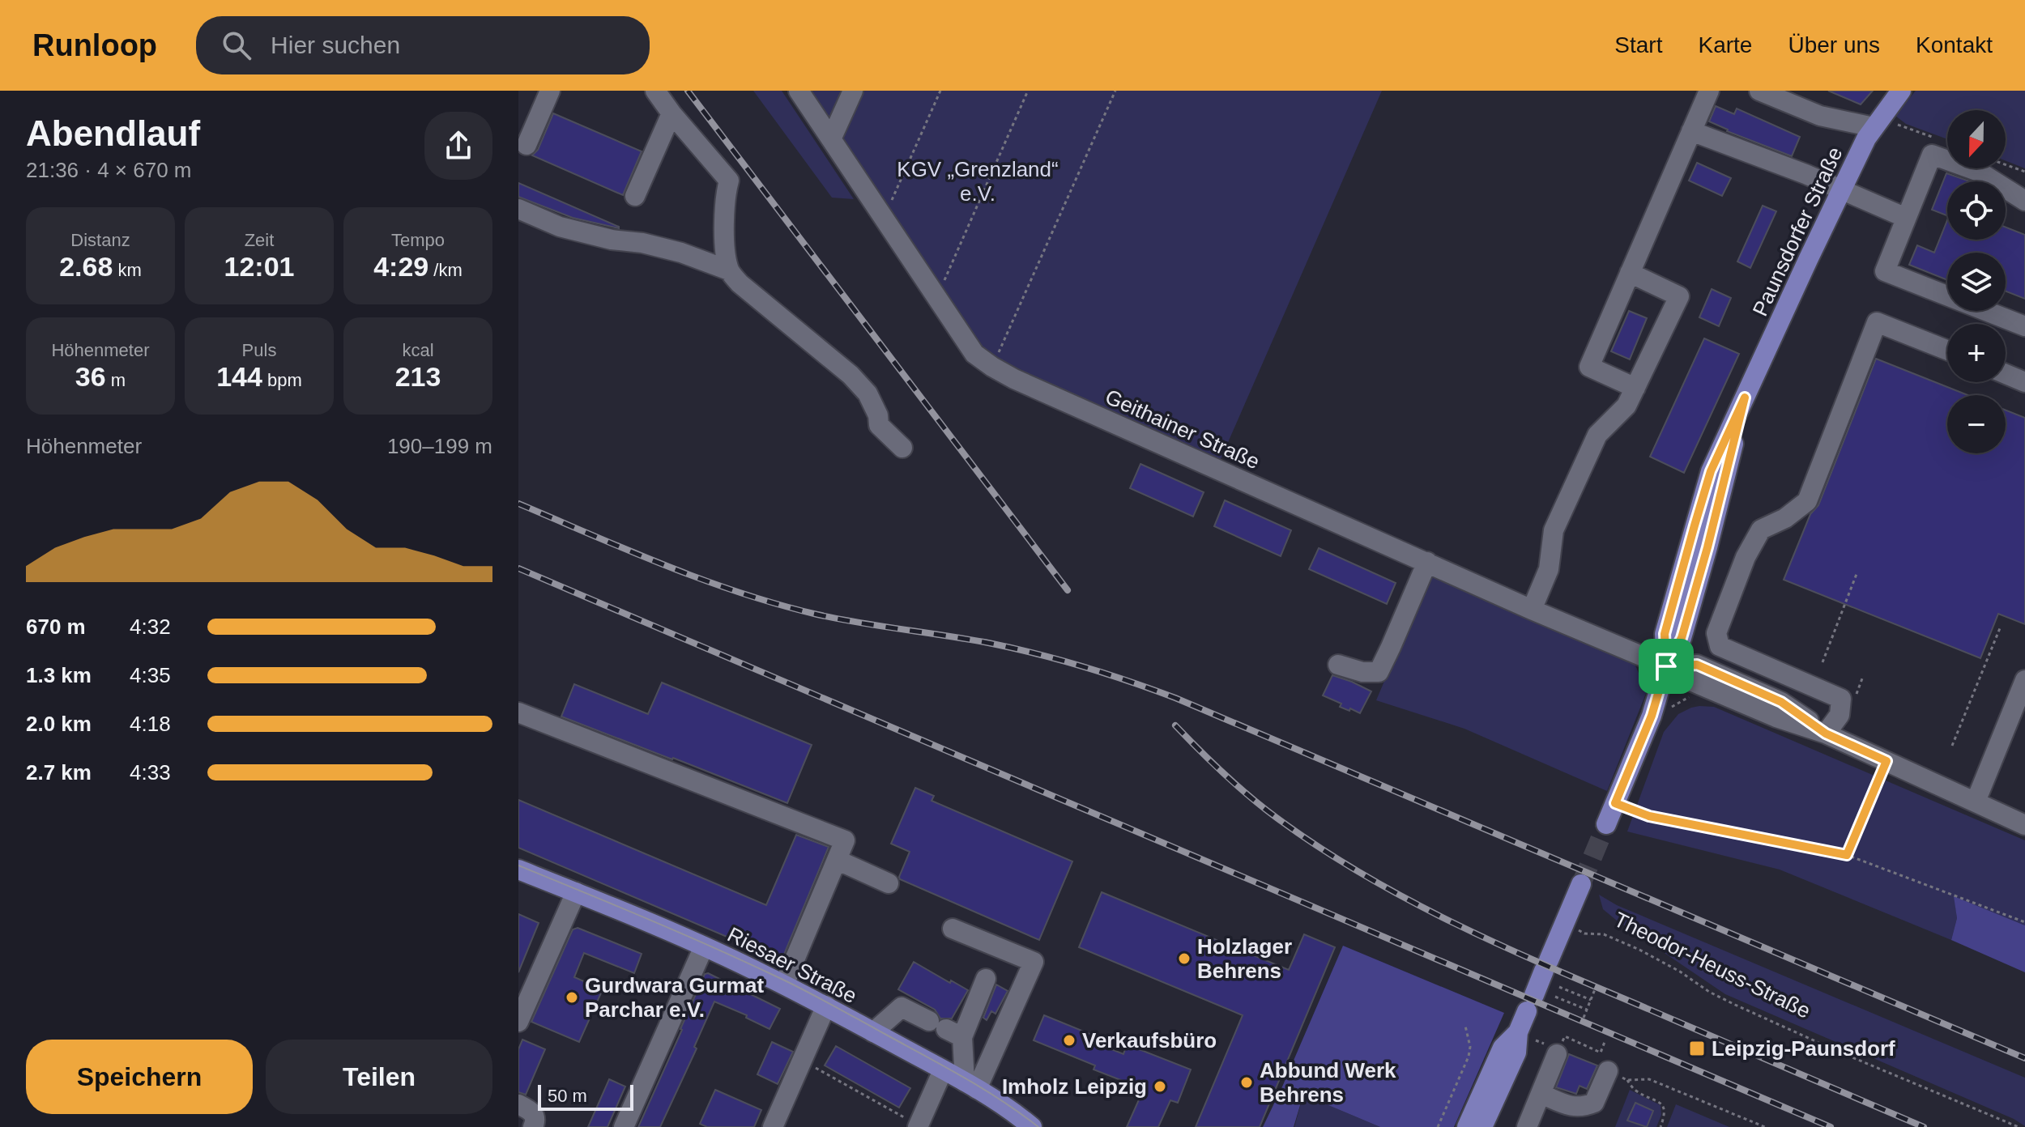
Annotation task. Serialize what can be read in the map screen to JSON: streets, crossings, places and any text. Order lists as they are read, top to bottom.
{
  "streets": {
    "main road": ["Paunsdorfer Straße", "Riesaer Straße"],
    "street": ["Geithainer Straße"],
    "path": ["Theodor-Heuss-Straße"]
  },
  "crossings": [
    ["Paunsdorfer Straße", "Geithainer Straße"]
  ],
  "parks": ["KGV „Grenzland“ e.V."],
  "places": {
    "other": [
      "Holzlager Behrens",
      "Gurdwara Gurmat Parchar e.V.",
      "Verkaufsbüro",
      "Abbund Werk Behrens",
      "Imholz Leipzig"
    ],
    "transit": ["Leipzig-Paunsdorf"]
  },
  "scale_bar": "50 m",
  "north": "bottom",
  "page": {
    "header": "Runloop",
    "search": "Hier suchen",
    "nav": [
      "Start",
      "Karte",
      "Über uns",
      "Kontakt"
    ],
    "heading": ["Abendlauf", "21:36 · 4 × 670 m"],
    "map_buttons": ["+", "−"],
    "stats": [
      ["Distanz", "2.68 km"],
      ["Zeit", "12:01"],
      ["Tempo", "4:29 /km"],
      ["Höhenmeter", "36 m"],
      ["Puls", "144 bpm"],
      ["kcal", "213"]
    ],
    "chart": ["Höhenmeter", "190–199 m"],
    "list": [
      {
        "name": "670 m",
        "note": "4:32"
      },
      {
        "name": "1.3 km",
        "note": "4:35"
      },
      {
        "name": "2.0 km",
        "note": "4:18"
      },
      {
        "name": "2.7 km",
        "note": "4:33"
      }
    ],
    "buttons": ["Speichern", "Teilen"],
    "scale": "50 m"
  }
}
